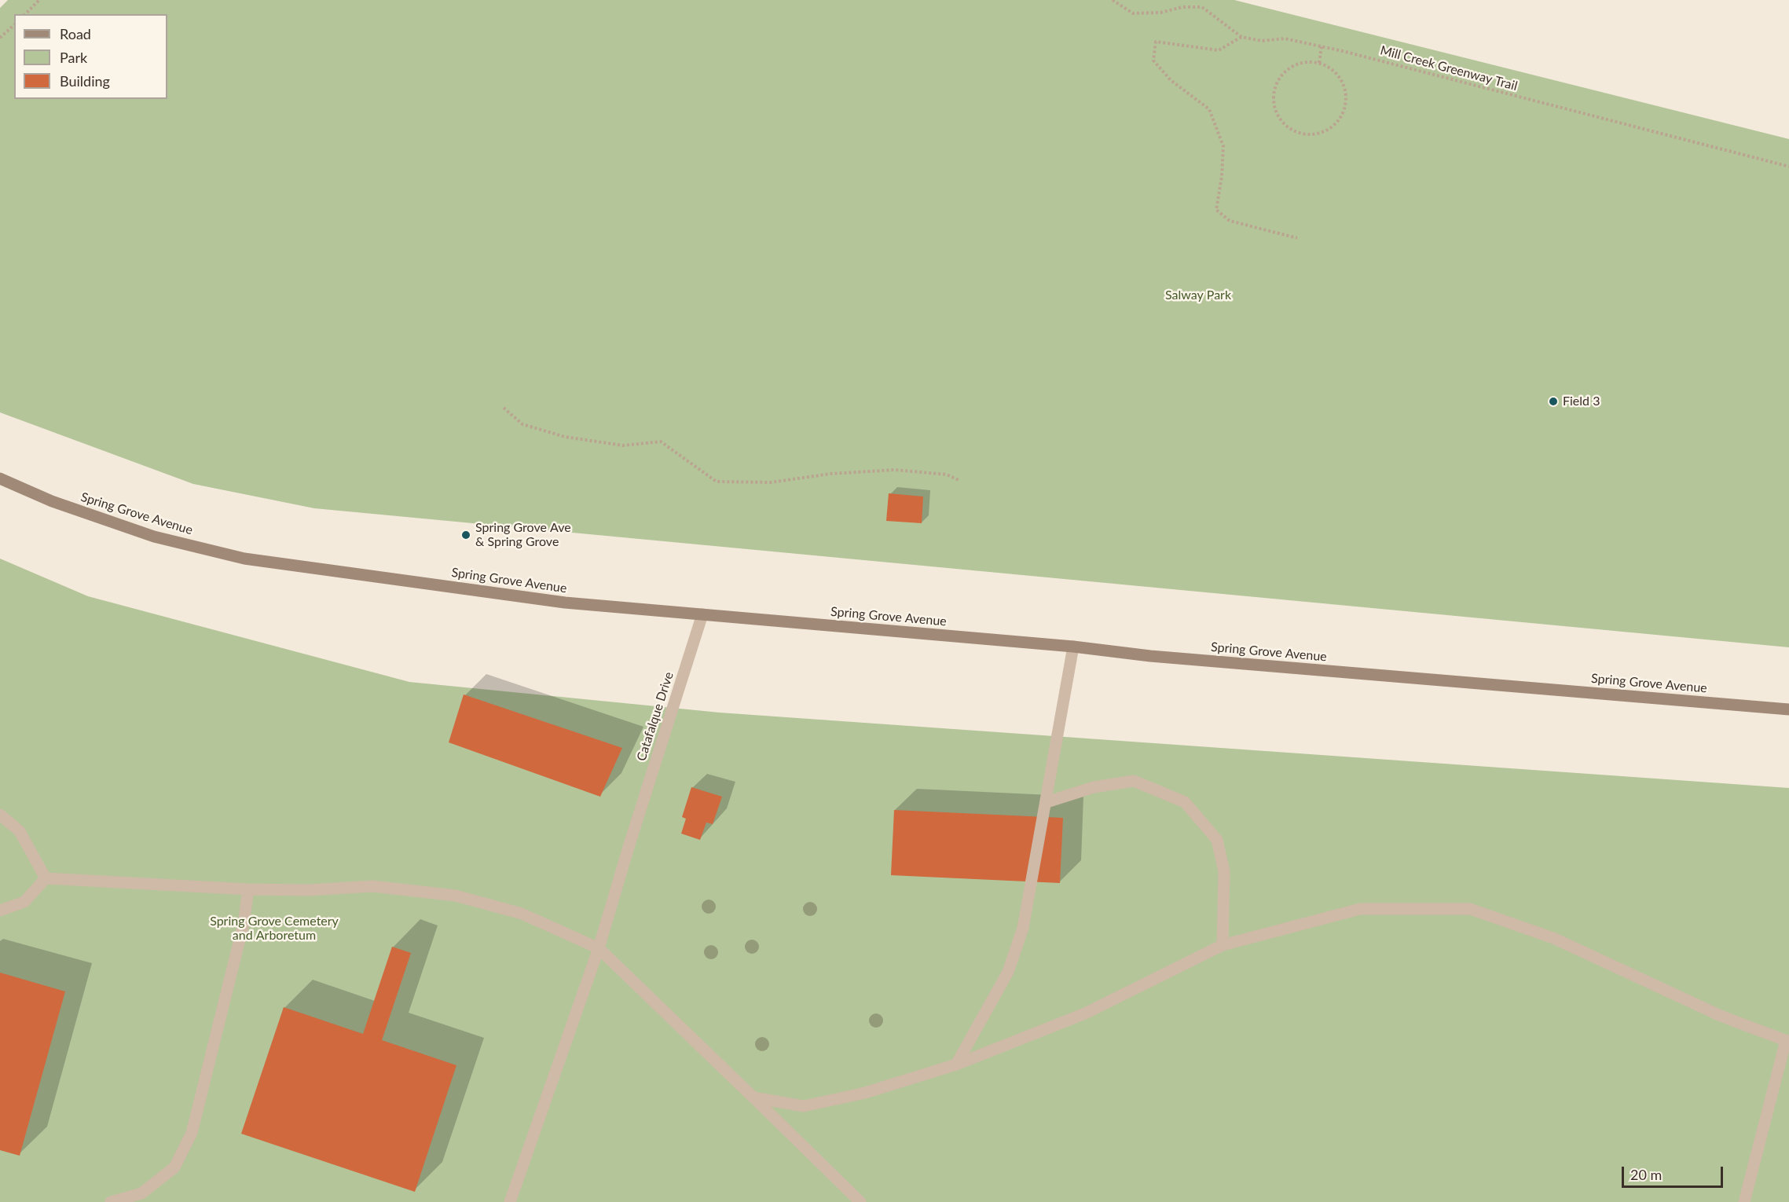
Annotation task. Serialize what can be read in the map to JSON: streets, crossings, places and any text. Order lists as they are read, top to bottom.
{
  "streets": {
    "main road": ["Spring Grove Avenue"],
    "street": ["Catafalque Drive"],
    "path": ["Mill Creek Greenway Trail"]
  },
  "crossings": [
    ["Spring Grove Avenue", "Catafalque Drive"]
  ],
  "parks": ["Salway Park", "Spring Grove Cemetery and Arboretum"],
  "places": ["Field 3", "Spring Grove Ave & Spring Grove"],
  "legend": ["Road", "Park", "Building"],
  "scale_bar": "20 m"
}
